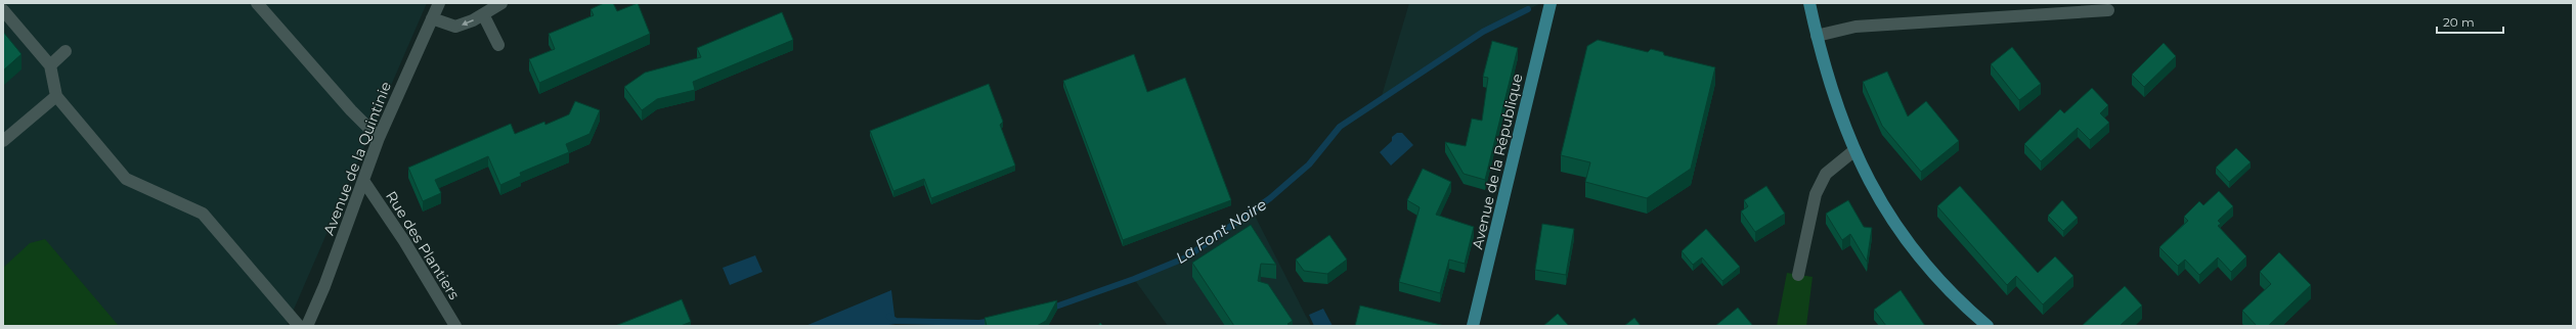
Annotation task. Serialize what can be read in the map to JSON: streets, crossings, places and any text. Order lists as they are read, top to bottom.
{
  "streets": {
    "main road": ["Avenue de la République"],
    "street": ["Avenue de la Quintinie", "Rue des Plantiers"]
  },
  "crossings": [
    ["Avenue de la Quintinie", "Rue des Plantiers"]
  ],
  "water": ["La Font Noire"],
  "scale_bar": "20 m"
}
